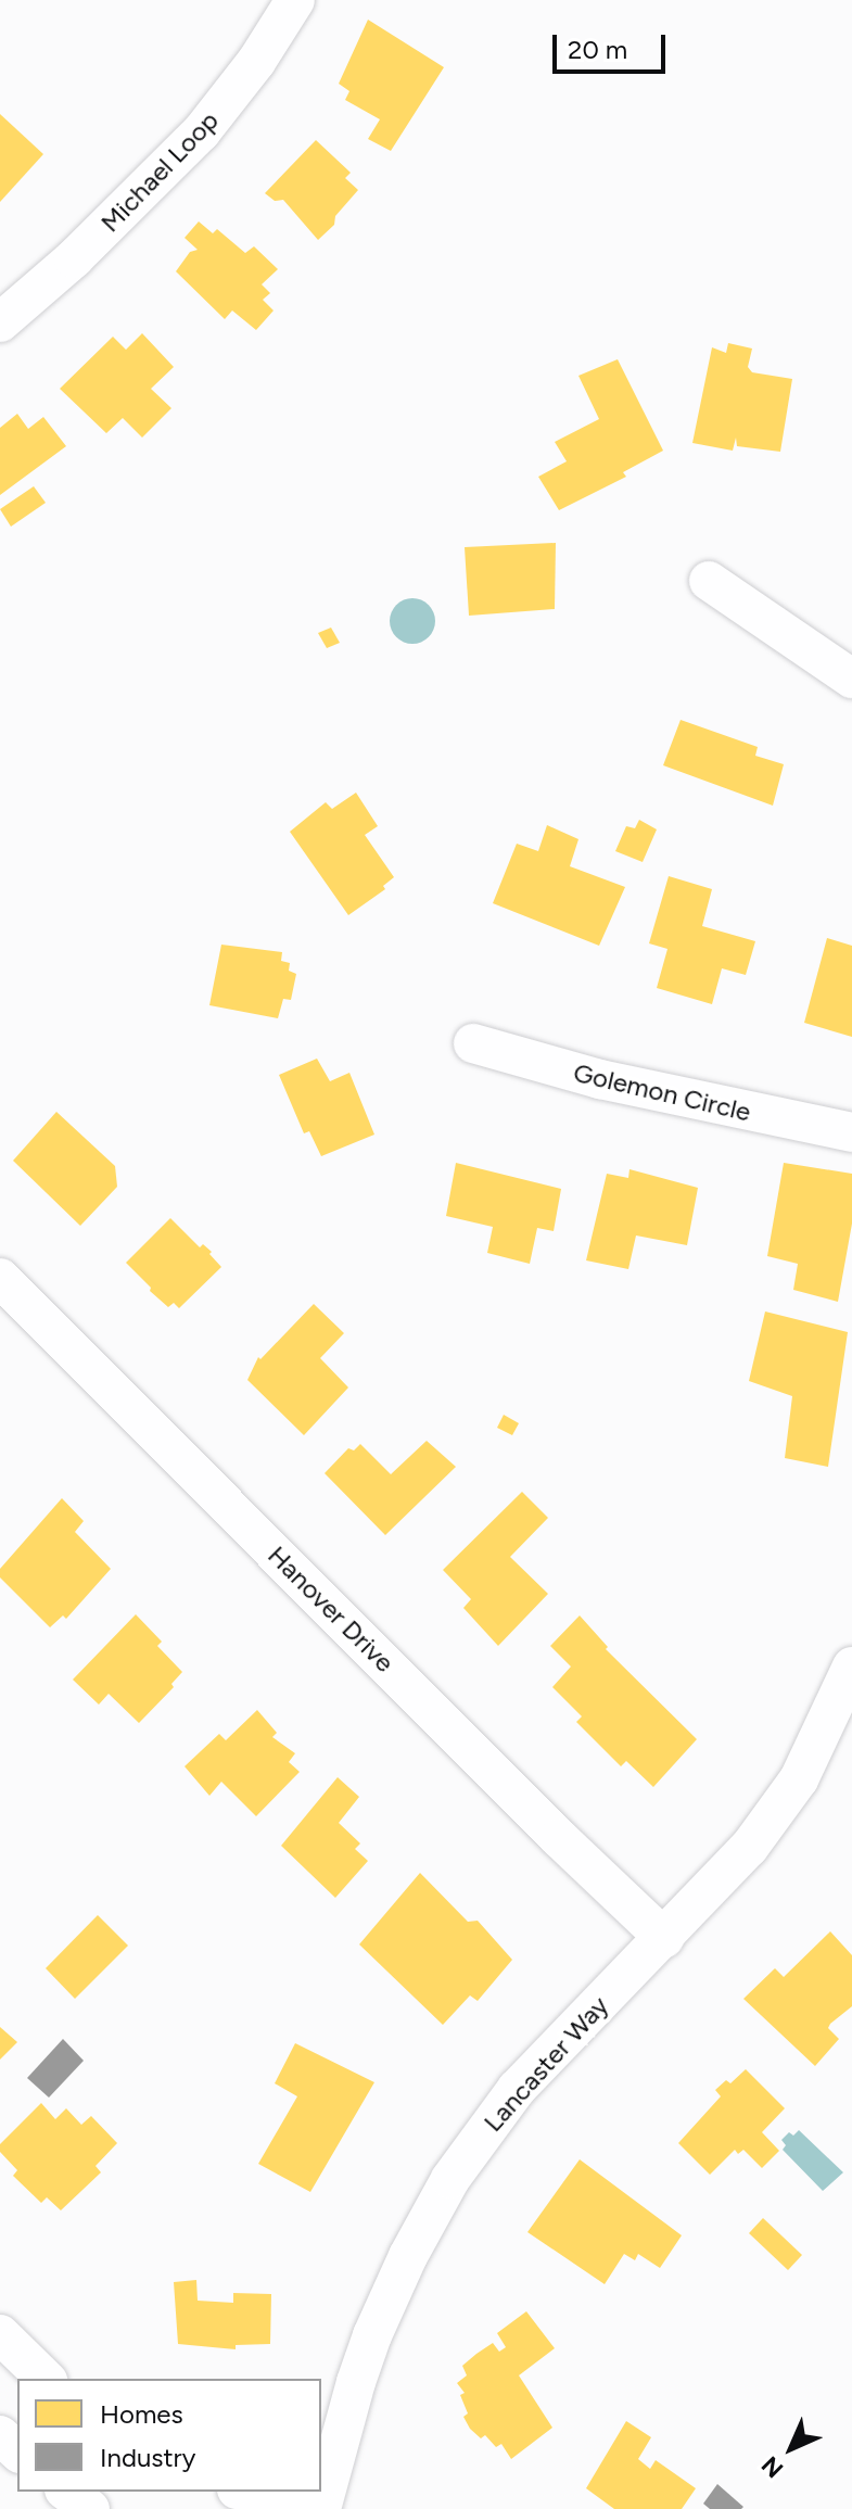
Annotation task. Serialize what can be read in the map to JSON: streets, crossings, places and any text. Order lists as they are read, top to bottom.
{
  "streets": {
    "street": [
      "Michael Loop",
      "Golemon Circle",
      "Hanover Drive",
      "Lancaster Way"
    ]
  },
  "crossings": [
    ["Hanover Drive", "Lancaster Way"]
  ],
  "legend": ["Homes", "Industry"],
  "scale_bar": "20 m",
  "north": "bottom left"
}
